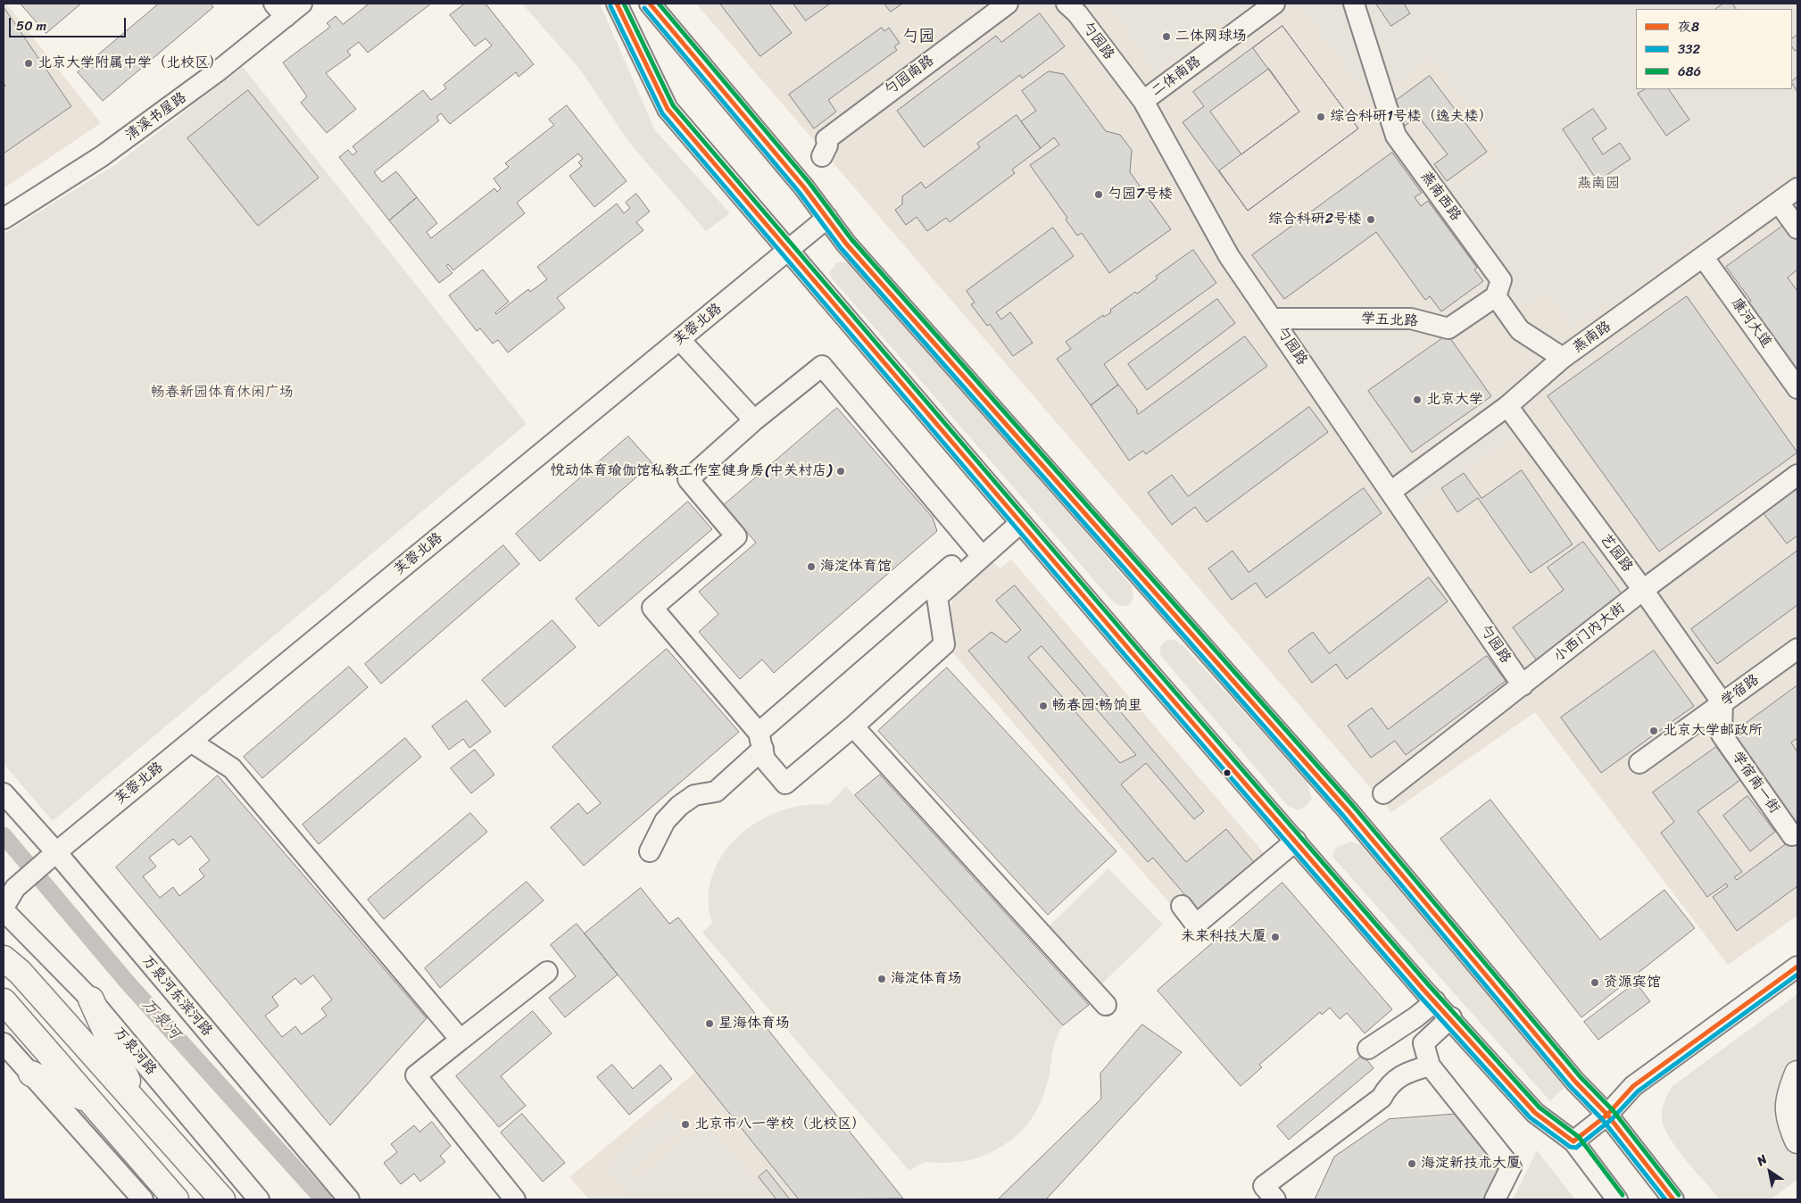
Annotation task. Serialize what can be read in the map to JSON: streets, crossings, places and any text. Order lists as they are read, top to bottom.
{
  "streets": {
    "street": [
      "勺园路",
      "勺园南路",
      "二体南路",
      "清溪书屋路",
      "燕南西路",
      "学五北路",
      "康河大道",
      "芙蓉北路",
      "燕南路",
      "艺园路",
      "小西门内大街",
      "学宿路",
      "学宿南一街",
      "万泉河东滨河路",
      "万泉河路"
    ]
  },
  "crossings": [
    ["勺园路", "二体南路"],
    ["勺园路", "学五北路"],
    ["勺园路", "燕南路"],
    ["勺园路", "小西门内大街"],
    ["燕南西路", "学五北路"],
    ["康河大道", "燕南路"],
    ["芙蓉北路", "万泉河东滨河路"],
    ["芙蓉北路", "万泉河路"],
    ["燕南路", "艺园路"],
    ["艺园路", "小西门内大街"],
    ["艺园路", "学宿路"],
    ["艺园路", "学宿南一街"],
    ["学宿路", "学宿南一街"]
  ],
  "districts": ["勺园"],
  "water": ["万泉河"],
  "parks": ["燕南园", "畅春新园体育休闲广场"],
  "places": [
    "二体网球场",
    "北京大学附属中学（北校区）",
    "综合科研1号楼（逸夫楼）",
    "勺园7号楼",
    "综合科研2号楼",
    "北京大学",
    "悦动体育瑜伽馆私教工作室健身房(中关村店)",
    "海淀体育馆",
    "畅春园·畅饷里",
    "北京大学邮政所",
    "未来科技大厦",
    "海淀体育场",
    "资源宾馆",
    "星海体育场",
    "北京市八一学校（北校区）",
    "海淀新技术大厦"
  ],
  "lines": ["transit line 夜8", "transit line 686", "transit line 332"],
  "legend": ["夜8", "332", "686"],
  "scale_bar": "50 m",
  "north": "top left"
}
